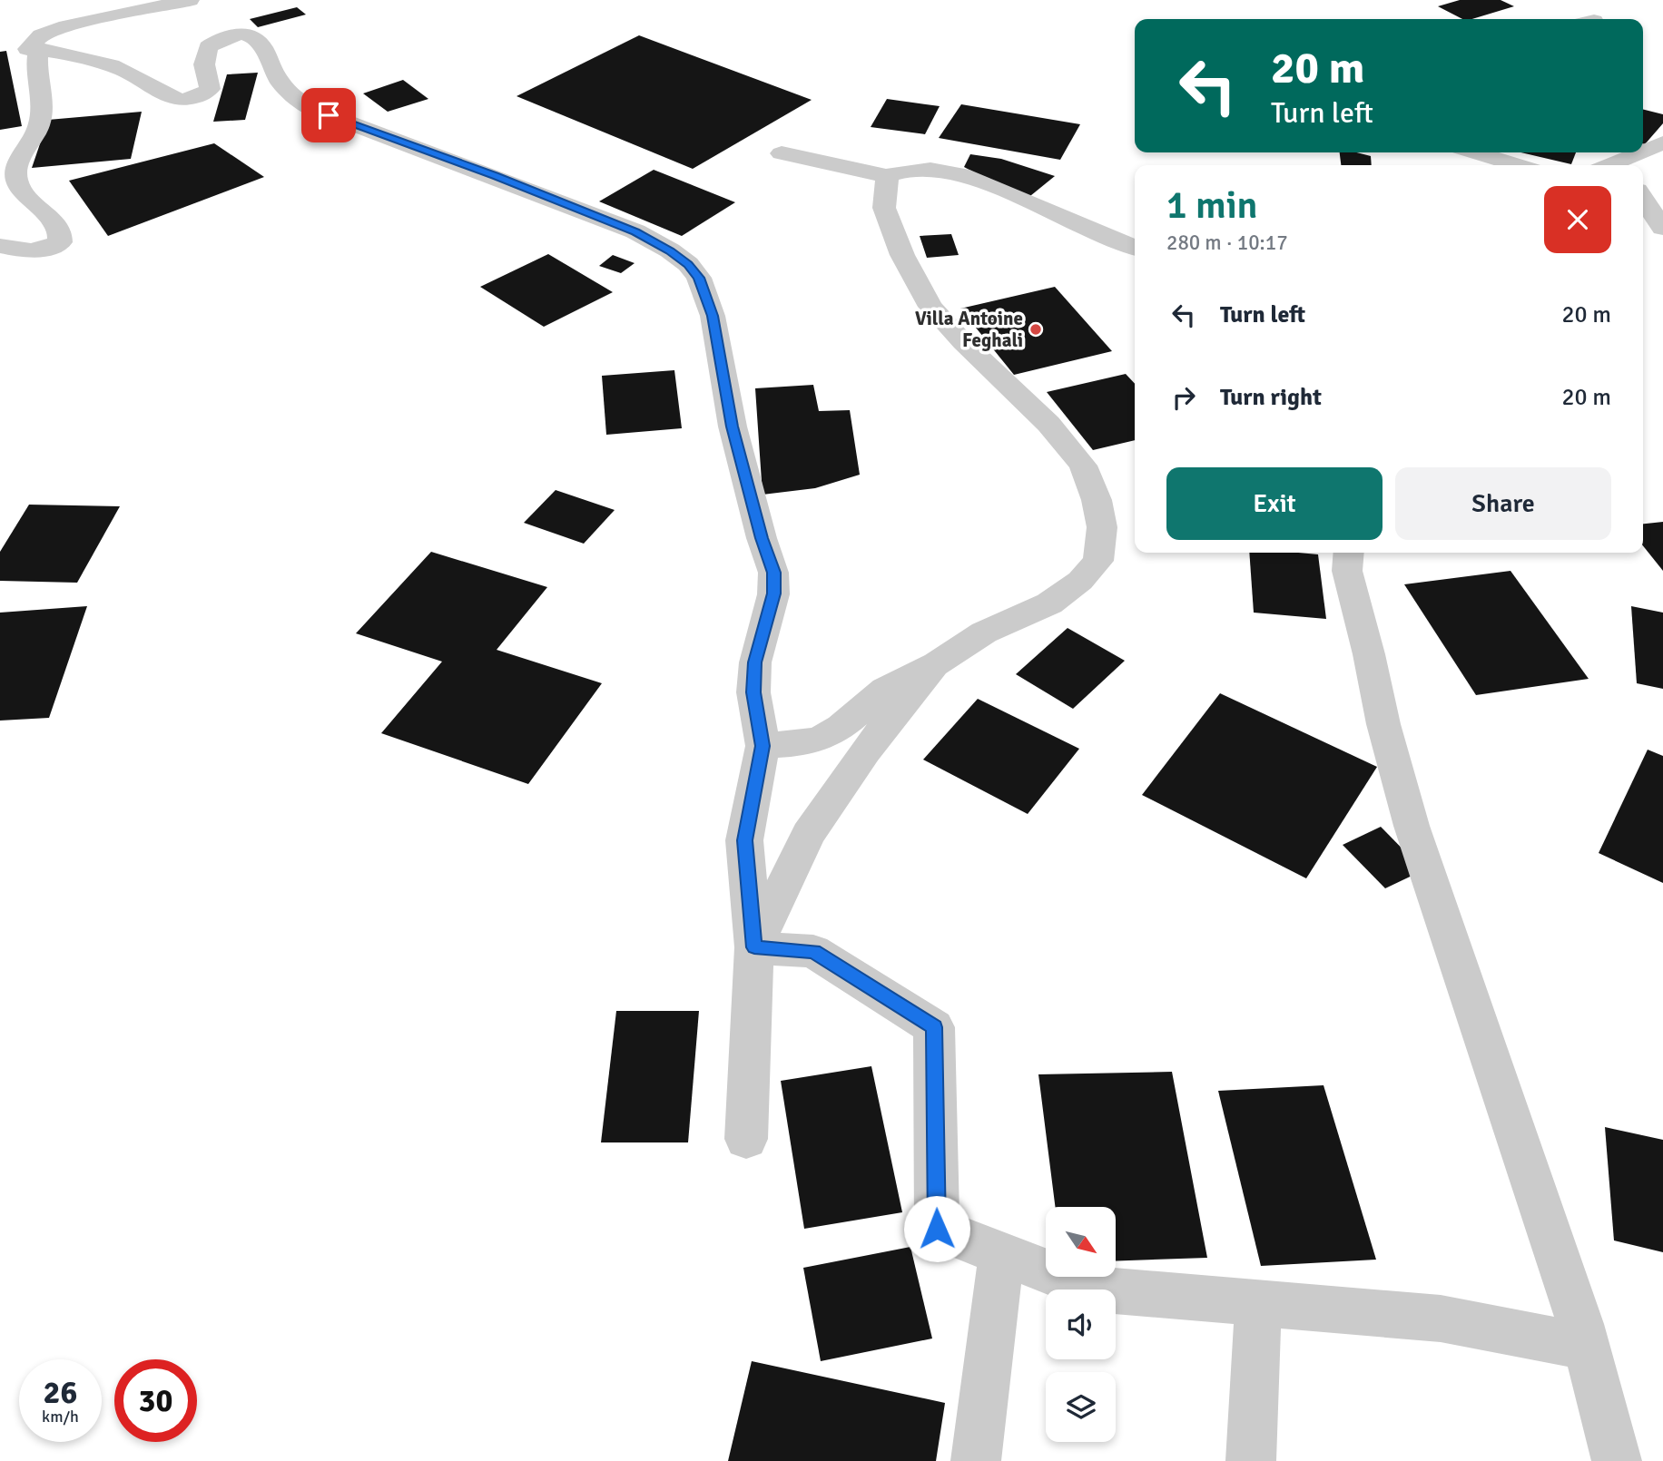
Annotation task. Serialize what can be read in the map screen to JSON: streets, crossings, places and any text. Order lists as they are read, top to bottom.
{
  "places": ["Villa Antoine Feghali"],
  "north": "bottom right",
  "page": {
    "turn": ["20 m", "Turn left"],
    "heading": ["1 min", "280 m · 10:17"],
    "list": [
      {
        "name": "Turn left",
        "value": "20 m"
      },
      {
        "name": "Turn right",
        "value": "20 m"
      }
    ],
    "buttons": ["Exit", "Share"],
    "speed": "26 km/h",
    "limit": "30"
  }
}
